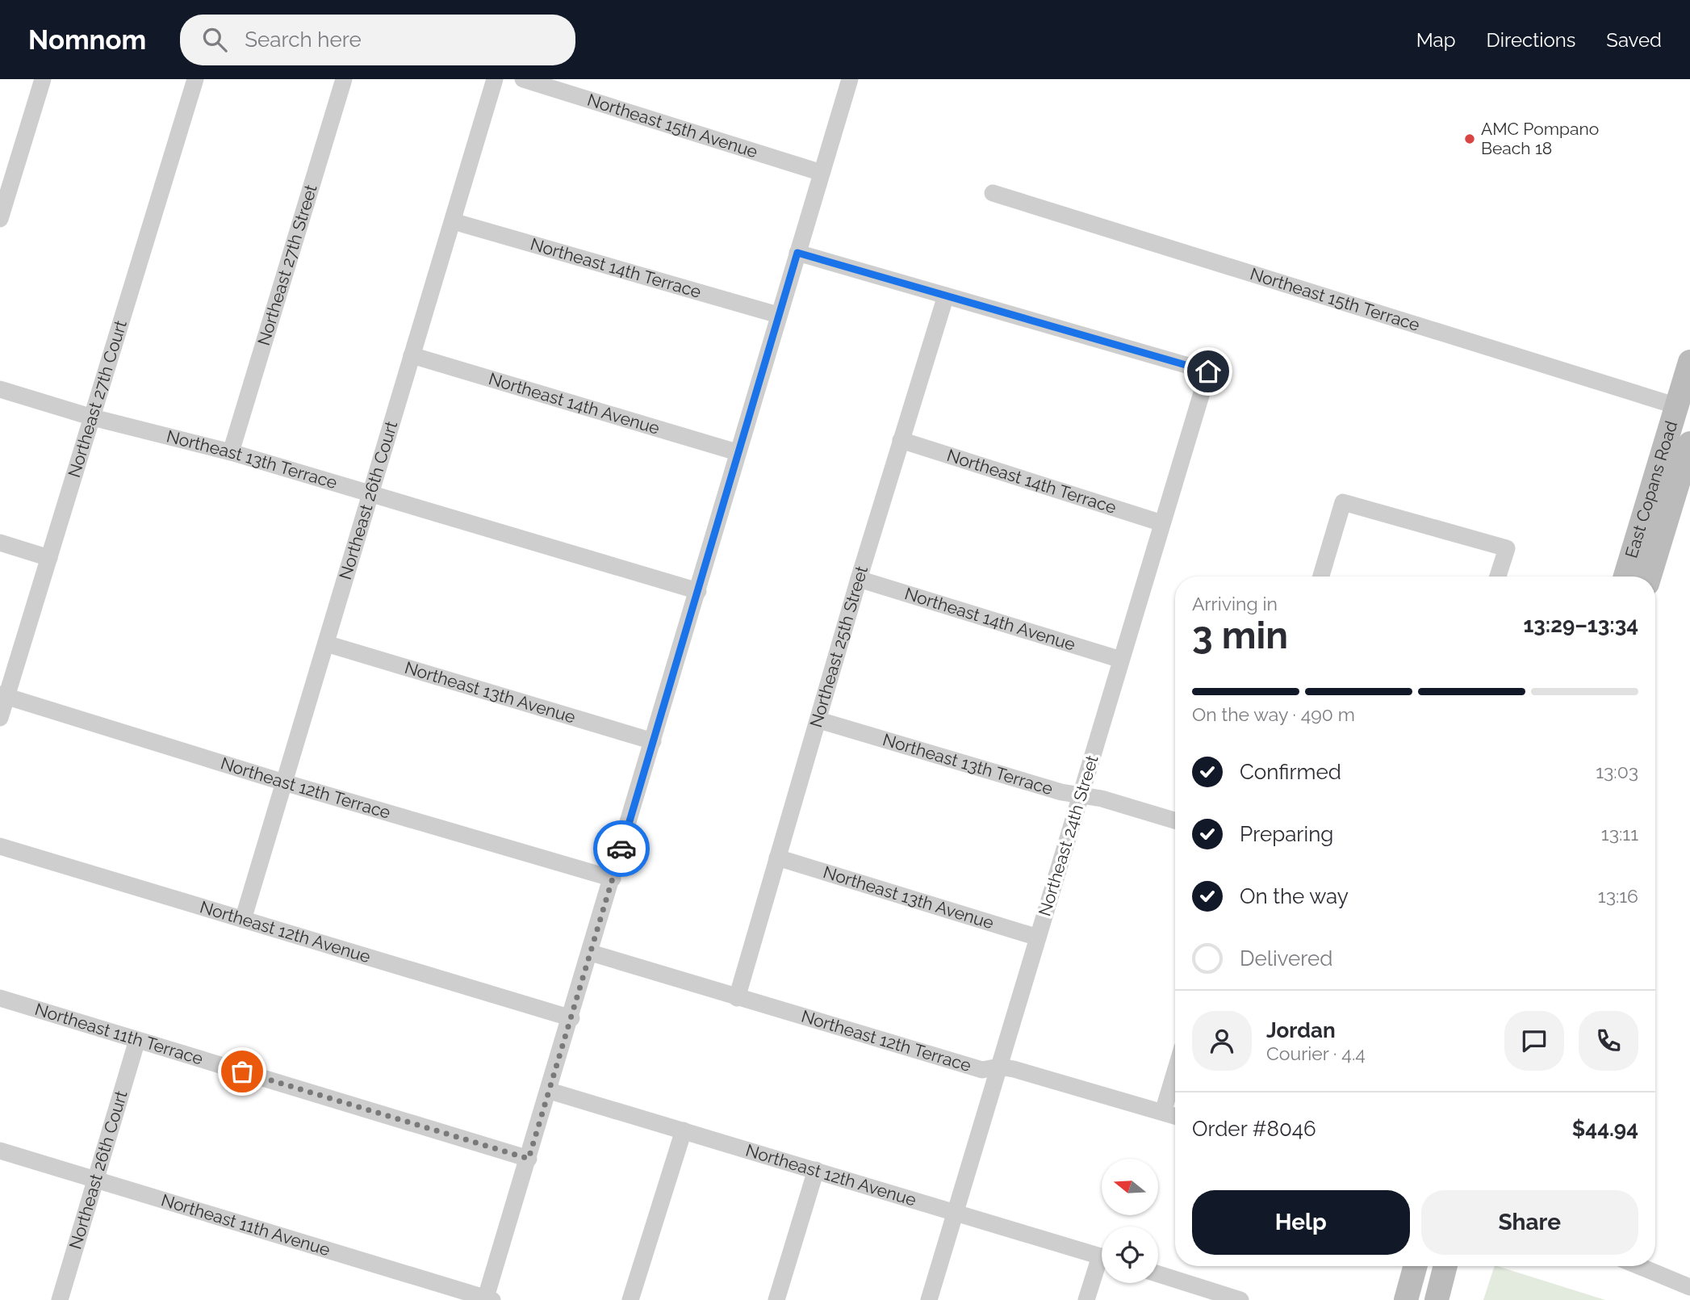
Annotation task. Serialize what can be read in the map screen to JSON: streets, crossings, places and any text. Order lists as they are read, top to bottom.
{
  "streets": {
    "main road": ["East Copans Road"],
    "street": [
      "Northeast 15th Avenue",
      "Northeast 27th Street",
      "Northeast 14th Terrace",
      "Northeast 15th Terrace",
      "Northeast 27th Court",
      "Northeast 14th Avenue",
      "Northeast 13th Terrace",
      "Northeast 26th Court",
      "Northeast 25th Street",
      "Northeast 13th Avenue",
      "Northeast 12th Terrace",
      "Northeast 24th Street",
      "Northeast 12th Avenue",
      "Northeast 11th Terrace",
      "Northeast 11th Avenue"
    ]
  },
  "crossings": [
    ["Northeast 27th Street", "Northeast 13th Terrace"],
    ["Northeast 14th Terrace", "Northeast 26th Court"],
    ["Northeast 14th Terrace", "Northeast 25th Street"],
    ["Northeast 14th Terrace", "Northeast 24th Street"],
    ["Northeast 15th Terrace", "East Copans Road"],
    ["Northeast 27th Court", "Northeast 13th Terrace"],
    ["Northeast 27th Court", "Northeast 12th Terrace"],
    ["Northeast 14th Avenue", "Northeast 26th Court"],
    ["Northeast 14th Avenue", "Northeast 25th Street"],
    ["Northeast 14th Avenue", "Northeast 24th Street"],
    ["Northeast 13th Terrace", "Northeast 26th Court"],
    ["Northeast 13th Terrace", "Northeast 25th Street"],
    ["Northeast 13th Terrace", "Northeast 24th Street"],
    ["Northeast 26th Court", "Northeast 13th Avenue"],
    ["Northeast 26th Court", "Northeast 12th Terrace"],
    ["Northeast 26th Court", "Northeast 12th Avenue"],
    ["Northeast 26th Court", "Northeast 11th Terrace"],
    ["Northeast 26th Court", "Northeast 11th Avenue"],
    ["Northeast 25th Street", "Northeast 13th Avenue"],
    ["Northeast 25th Street", "Northeast 12th Terrace"],
    ["Northeast 25th Street", "Northeast 24th Street"],
    ["Northeast 13th Avenue", "Northeast 24th Street"],
    ["Northeast 12th Terrace", "Northeast 24th Street"],
    ["Northeast 24th Street", "Northeast 12th Avenue"]
  ],
  "places": ["AMC Pompano Beach 18"],
  "north": "left",
  "page": {
    "header": "Nomnom",
    "search": "Search here",
    "nav": ["Map", "Directions", "Saved"],
    "heading": ["3 min", "Arriving in", "13:29–13:34"],
    "panel": [
      "Jordan",
      "Courier · 4.4",
      "Order #8046",
      "$44.94"
    ],
    "bar": "On the way · 490 m",
    "list": [
      ["Confirmed", "13:03"],
      ["Preparing", "13:11"],
      ["On the way", "13:16"],
      "Delivered"
    ],
    "buttons": ["Help", "Share"]
  }
}
